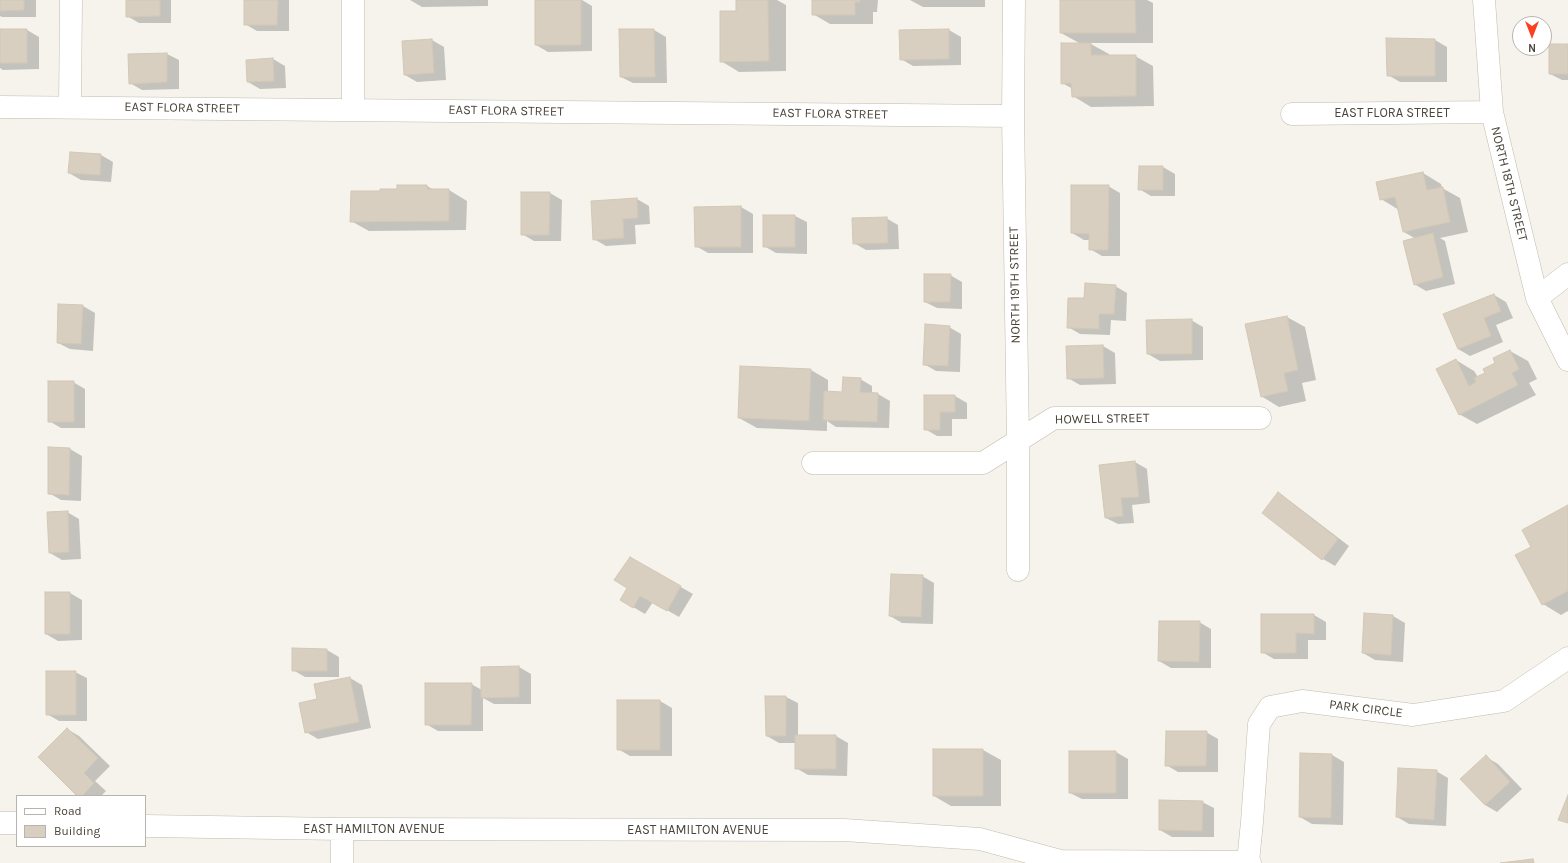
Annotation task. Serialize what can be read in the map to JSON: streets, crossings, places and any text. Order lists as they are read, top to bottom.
{
  "streets": {
    "street": [
      "EAST FLORA STREET",
      "NORTH 18TH STREET",
      "NORTH 19TH STREET",
      "HOWELL STREET",
      "PARK CIRCLE",
      "EAST HAMILTON AVENUE"
    ]
  },
  "crossings": [
    ["EAST FLORA STREET", "NORTH 18TH STREET"],
    ["EAST FLORA STREET", "NORTH 19TH STREET"],
    ["NORTH 19TH STREET", "HOWELL STREET"],
    ["PARK CIRCLE", "EAST HAMILTON AVENUE"]
  ],
  "legend": ["Road", "Building"],
  "north": "bottom"
}
